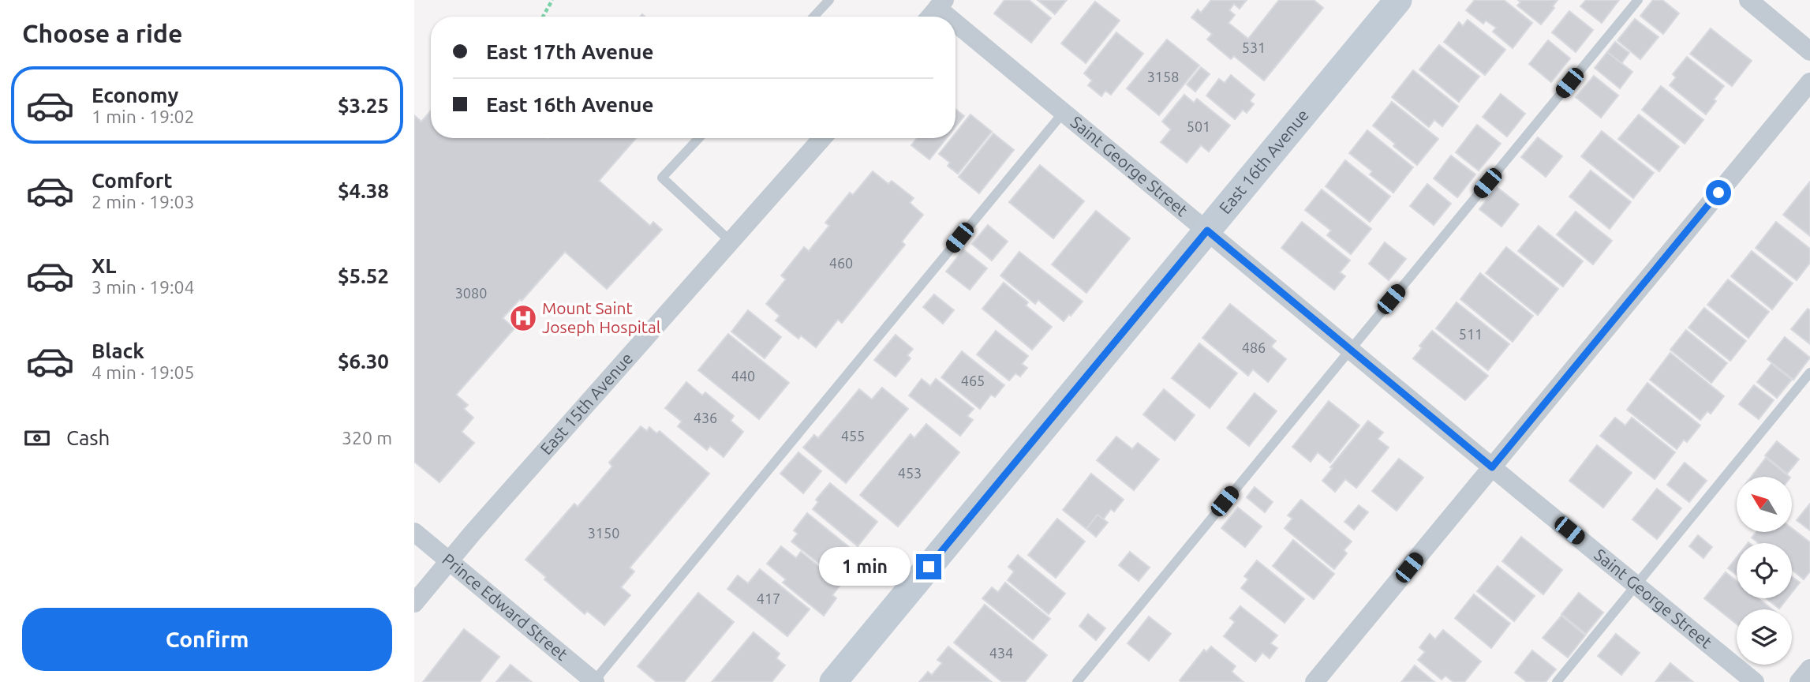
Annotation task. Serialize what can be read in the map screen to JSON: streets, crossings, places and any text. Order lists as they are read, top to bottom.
{
  "streets": {
    "street": [
      "East 16th Avenue",
      "Saint George Street",
      "East 15th Avenue",
      "Prince Edward Street"
    ]
  },
  "crossings": [
    ["East 16th Avenue", "Saint George Street"],
    ["East 15th Avenue", "Prince Edward Street"]
  ],
  "places": {
    "hospital": ["Mount Saint Joseph Hospital"]
  },
  "house_numbers": [
    "531",
    "3158",
    "501",
    "460",
    "3080",
    "511",
    "486",
    "440",
    "465",
    "436",
    "455",
    "453",
    "3150",
    "417",
    "434"
  ],
  "north": "top left",
  "page": {
    "heading": "Choose a ride",
    "banner": ["East 17th Avenue", "East 16th Avenue"],
    "list": [
      {
        "name": "Economy",
        "note": "1 min · 19:02",
        "value": "$3.25"
      },
      {
        "name": "Comfort",
        "note": "2 min · 19:03",
        "value": "$4.38"
      },
      {
        "name": "XL",
        "note": "3 min · 19:04",
        "value": "$5.52"
      },
      {
        "name": "Black",
        "note": "4 min · 19:05",
        "value": "$6.30"
      }
    ],
    "pay": ["Cash", "320 m"],
    "bubble": "1 min",
    "buttons": "Confirm"
  }
}
